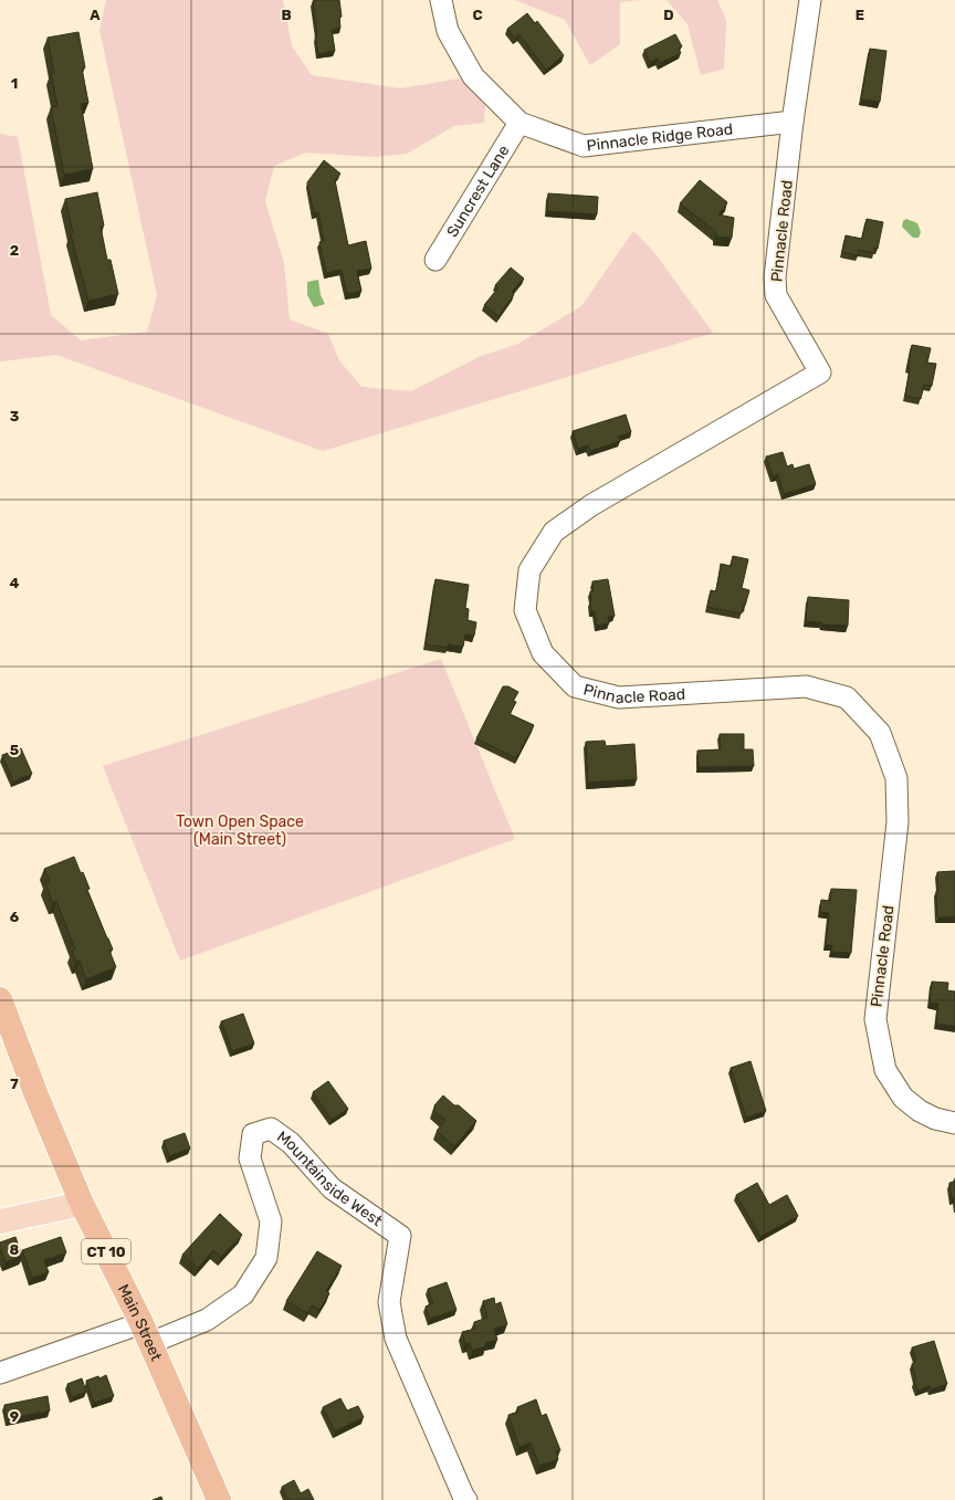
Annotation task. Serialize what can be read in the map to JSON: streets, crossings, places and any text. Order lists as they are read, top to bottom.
{
  "streets": {
    "highway": ["CT 10", "Main Street"],
    "street": [
      "Pinnacle Ridge Road",
      "Suncrest Lane",
      "Pinnacle Road",
      "Mountainside West"
    ]
  },
  "crossings": [
    ["Pinnacle Ridge Road", "Suncrest Lane"],
    ["Pinnacle Ridge Road", "Pinnacle Road"],
    ["Mountainside West", "Main Street"]
  ],
  "parks": ["Town Open Space (Main Street)"],
  "grid": {
    "columns": [
      "A",
      "B",
      "C",
      "D",
      "E"
    ],
    "rows": [
      "1",
      "2",
      "3",
      "4",
      "5",
      "6",
      "7",
      "8",
      "9"
    ]
  }
}
